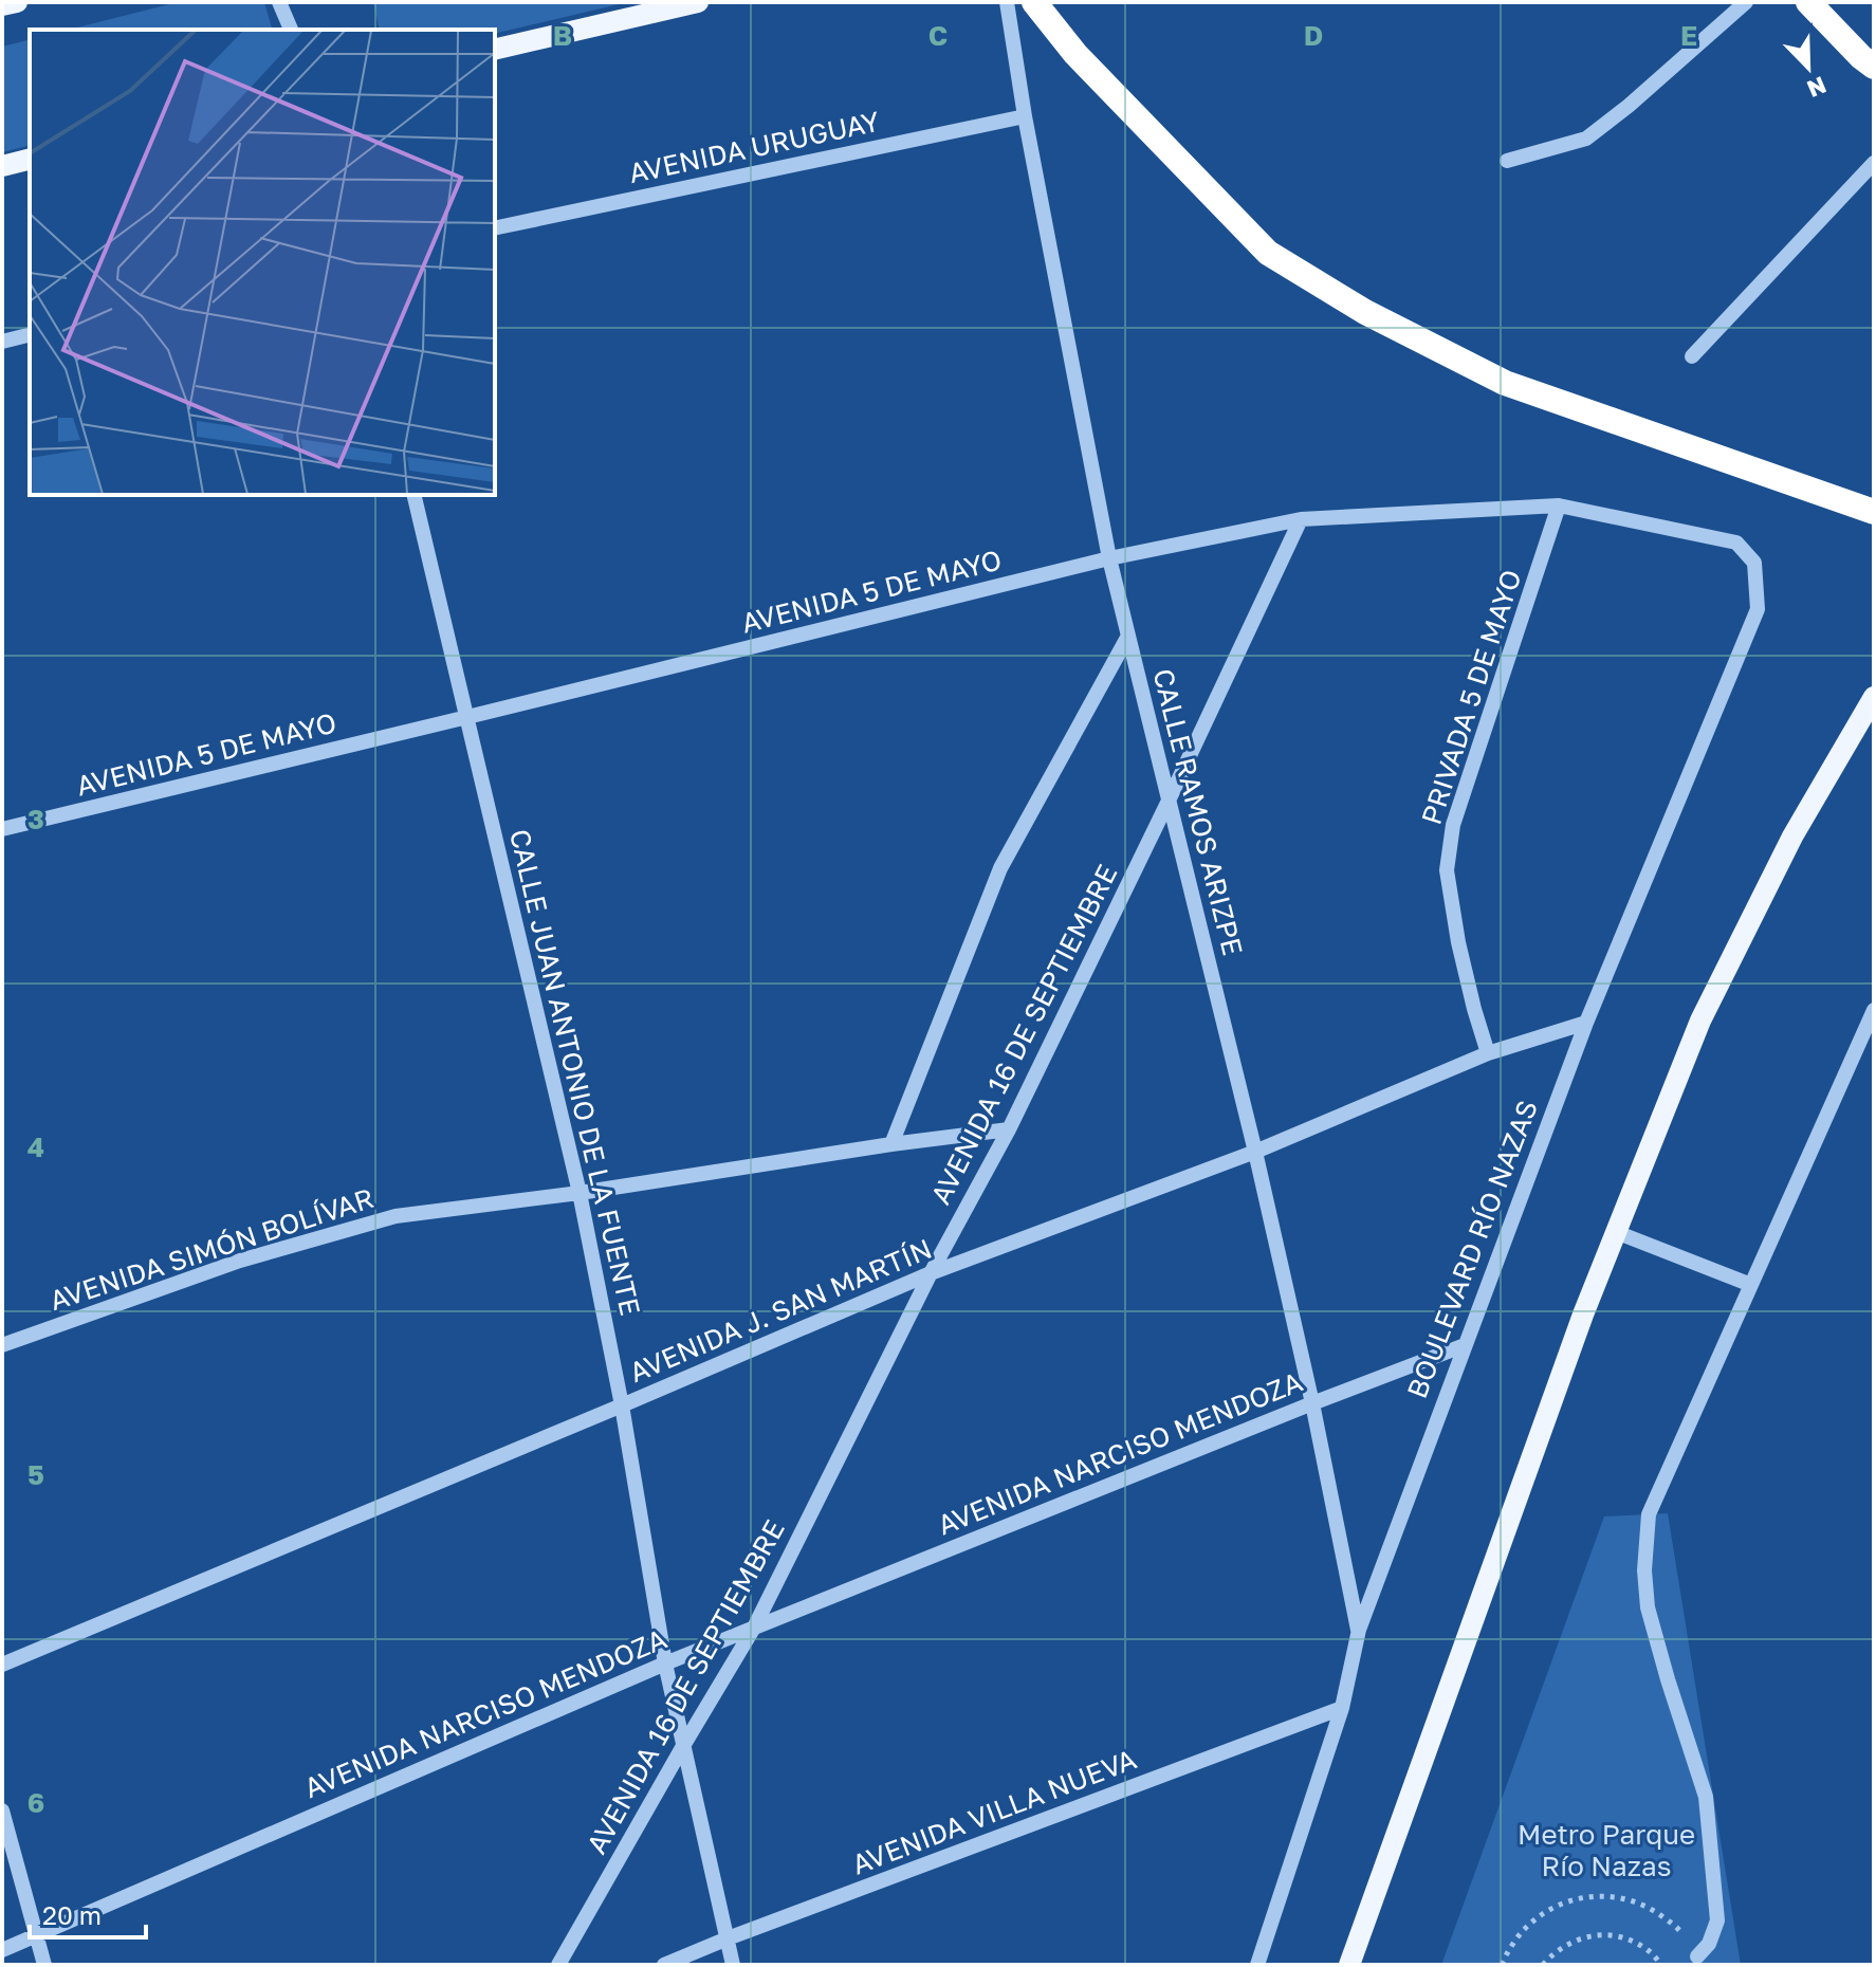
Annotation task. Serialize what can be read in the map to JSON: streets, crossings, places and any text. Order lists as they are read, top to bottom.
{
  "streets": {
    "street": [
      "AVENIDA URUGUAY",
      "AVENIDA 5 DE MAYO",
      "PRIVADA 5 DE MAYO",
      "CALLE RAMOS ARIZPE",
      "AVENIDA 16 DE SEPTIEMBRE",
      "CALLE JUAN ANTONIO DE LA FUENTE",
      "AVENIDA SIMÓN BOLÍVAR",
      "BOULEVARD RÍO NAZAS",
      "AVENIDA J. SAN MARTÍN",
      "AVENIDA NARCISO MENDOZA",
      "AVENIDA VILLA NUEVA"
    ]
  },
  "crossings": [
    ["AVENIDA URUGUAY", "CALLE RAMOS ARIZPE"],
    ["AVENIDA 5 DE MAYO", "PRIVADA 5 DE MAYO"],
    ["AVENIDA 5 DE MAYO", "CALLE RAMOS ARIZPE"],
    ["AVENIDA 5 DE MAYO", "AVENIDA 16 DE SEPTIEMBRE"],
    ["AVENIDA 5 DE MAYO", "CALLE JUAN ANTONIO DE LA FUENTE"],
    ["AVENIDA 5 DE MAYO", "BOULEVARD RÍO NAZAS"],
    ["PRIVADA 5 DE MAYO", "AVENIDA J. SAN MARTÍN"],
    ["CALLE RAMOS ARIZPE", "AVENIDA 16 DE SEPTIEMBRE"],
    ["CALLE RAMOS ARIZPE", "BOULEVARD RÍO NAZAS"],
    ["CALLE RAMOS ARIZPE", "AVENIDA J. SAN MARTÍN"],
    ["CALLE RAMOS ARIZPE", "AVENIDA NARCISO MENDOZA"],
    ["AVENIDA 16 DE SEPTIEMBRE", "CALLE JUAN ANTONIO DE LA FUENTE"],
    ["AVENIDA 16 DE SEPTIEMBRE", "AVENIDA SIMÓN BOLÍVAR"],
    ["AVENIDA 16 DE SEPTIEMBRE", "AVENIDA J. SAN MARTÍN"],
    ["AVENIDA 16 DE SEPTIEMBRE", "AVENIDA NARCISO MENDOZA"],
    ["CALLE JUAN ANTONIO DE LA FUENTE", "AVENIDA SIMÓN BOLÍVAR"],
    ["CALLE JUAN ANTONIO DE LA FUENTE", "AVENIDA J. SAN MARTÍN"],
    ["CALLE JUAN ANTONIO DE LA FUENTE", "AVENIDA NARCISO MENDOZA"],
    ["CALLE JUAN ANTONIO DE LA FUENTE", "AVENIDA VILLA NUEVA"],
    ["BOULEVARD RÍO NAZAS", "AVENIDA J. SAN MARTÍN"],
    ["BOULEVARD RÍO NAZAS", "AVENIDA NARCISO MENDOZA"],
    ["BOULEVARD RÍO NAZAS", "AVENIDA VILLA NUEVA"]
  ],
  "parks": ["Metro Parque Río Nazas"],
  "scale_bar": "20 m",
  "north": "bottom right",
  "grid": {
    "columns": [
      "B",
      "C",
      "D",
      "E"
    ],
    "rows": [
      "3",
      "4",
      "5",
      "6"
    ]
  }
}
